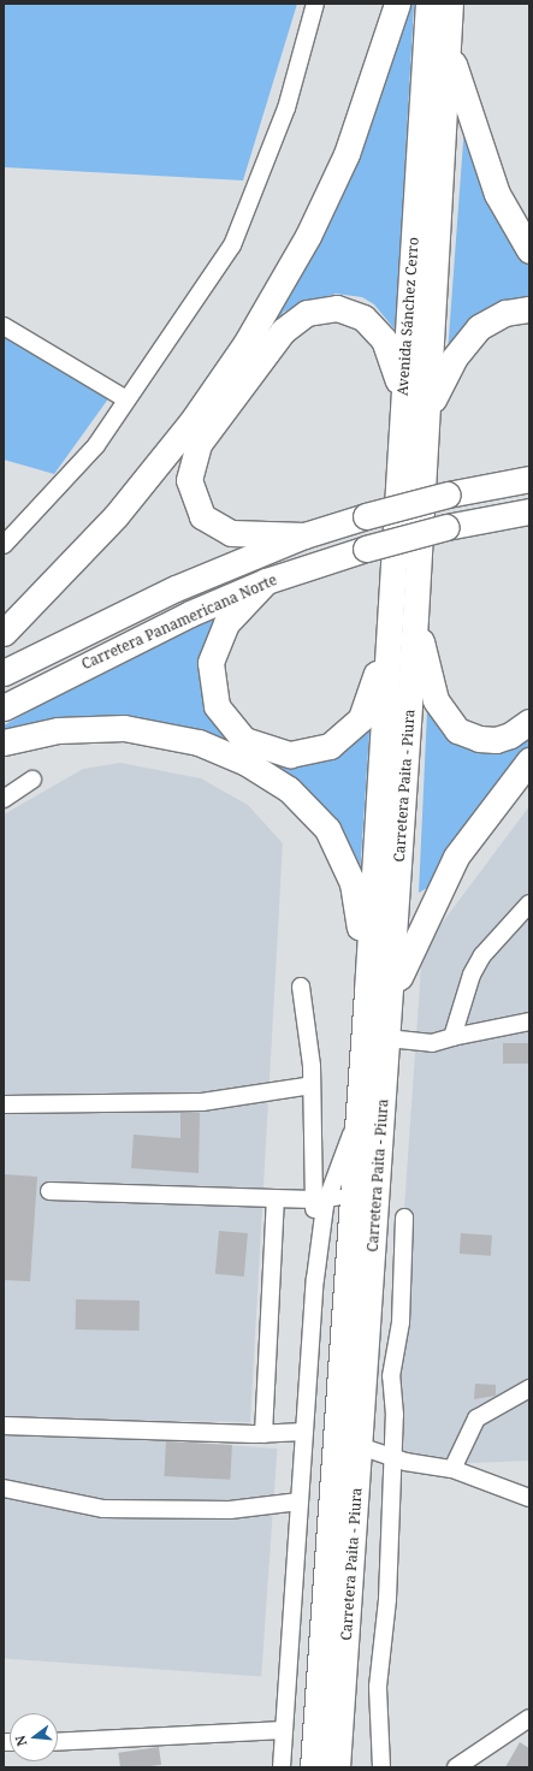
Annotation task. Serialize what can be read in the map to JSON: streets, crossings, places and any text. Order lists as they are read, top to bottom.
{
  "streets": {
    "highway": ["Avenida Sánchez Cerro", "Carretera Panamericana Norte", "Carretera Paita - Piura"]
  },
  "crossings": [
    ["Avenida Sánchez Cerro", "Carretera Paita - Piura"]
  ],
  "north": "left"
}
